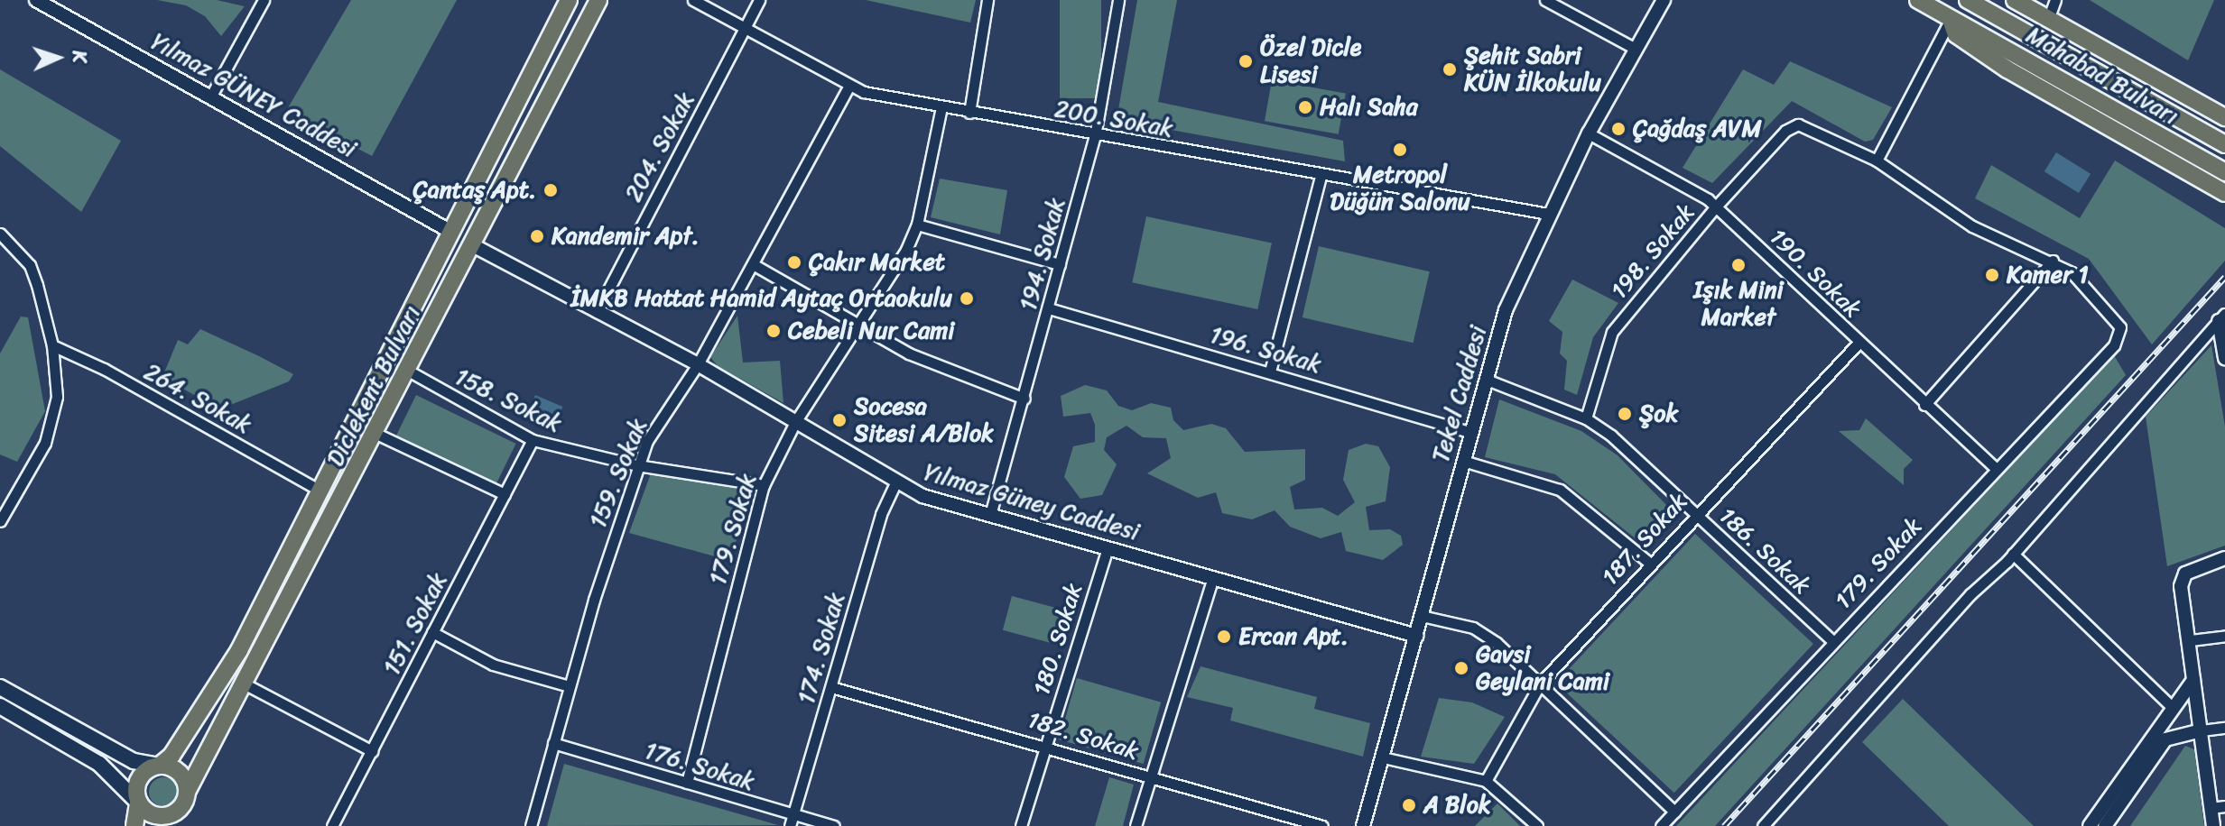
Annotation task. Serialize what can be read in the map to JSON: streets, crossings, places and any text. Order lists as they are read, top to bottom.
{
  "streets": {
    "main road": ["Mahabad Bulvarı", "Diclekent Bulvarı"],
    "street": [
      "Yılmaz GÜNEY Caddesi",
      "200. Sokak",
      "204. Sokak",
      "198. Sokak",
      "194. Sokak",
      "190. Sokak",
      "196. Sokak",
      "Tekel Caddesi",
      "264. Sokak",
      "158. Sokak",
      "159. Sokak",
      "Yılmaz Güney Caddesi",
      "179. Sokak",
      "187. Sokak",
      "186. Sokak",
      "151. Sokak",
      "180. Sokak",
      "174. Sokak",
      "182. Sokak",
      "176. Sokak"
    ]
  },
  "crossings": [
    ["Yılmaz GÜNEY Caddesi", "Diclekent Bulvarı"],
    ["200. Sokak", "204. Sokak"],
    ["200. Sokak", "194. Sokak"],
    ["200. Sokak", "Tekel Caddesi"],
    ["200. Sokak", "159. Sokak"],
    ["200. Sokak", "179. Sokak"],
    ["204. Sokak", "Yılmaz Güney Caddesi"],
    ["198. Sokak", "190. Sokak"],
    ["198. Sokak", "186. Sokak"],
    ["194. Sokak", "196. Sokak"],
    ["194. Sokak", "Yılmaz Güney Caddesi"],
    ["190. Sokak", "Tekel Caddesi"],
    ["190. Sokak", "179. Sokak"],
    ["190. Sokak", "187. Sokak"],
    ["196. Sokak", "Tekel Caddesi"],
    ["Diclekent Bulvarı", "264. Sokak"],
    ["Diclekent Bulvarı", "158. Sokak"],
    ["Diclekent Bulvarı", "Yılmaz Güney Caddesi"],
    ["Tekel Caddesi", "Yılmaz Güney Caddesi"],
    ["Tekel Caddesi", "186. Sokak"],
    ["158. Sokak", "159. Sokak"],
    ["158. Sokak", "179. Sokak"],
    ["158. Sokak", "151. Sokak"],
    ["159. Sokak", "Yılmaz Güney Caddesi"],
    ["159. Sokak", "176. Sokak"],
    ["Yılmaz Güney Caddesi", "179. Sokak"],
    ["Yılmaz Güney Caddesi", "180. Sokak"],
    ["Yılmaz Güney Caddesi", "174. Sokak"],
    ["179. Sokak", "186. Sokak"],
    ["179. Sokak", "176. Sokak"],
    ["187. Sokak", "186. Sokak"],
    ["180. Sokak", "182. Sokak"],
    ["174. Sokak", "182. Sokak"],
    ["174. Sokak", "176. Sokak"]
  ],
  "places": [
    "Özel Dicle Lisesi",
    "Şehit Sabri KÜN İlkokulu",
    "Halı Saha",
    "Çağdaş AVM",
    "Metropol Düğün Salonu",
    "Çantaş Apt.",
    "Kandemir Apt.",
    "Çakır Market",
    "Işık Mini Market",
    "Kamer 1",
    "İMKB Hattat Hamid Aytaç Ortaokulu",
    "Cebeli Nur Cami",
    "Şok",
    "Socesa Sitesi A/Blok",
    "Ercan Apt.",
    "Gavsi Geylani Cami",
    "A Blok"
  ],
  "north": "right"
}
